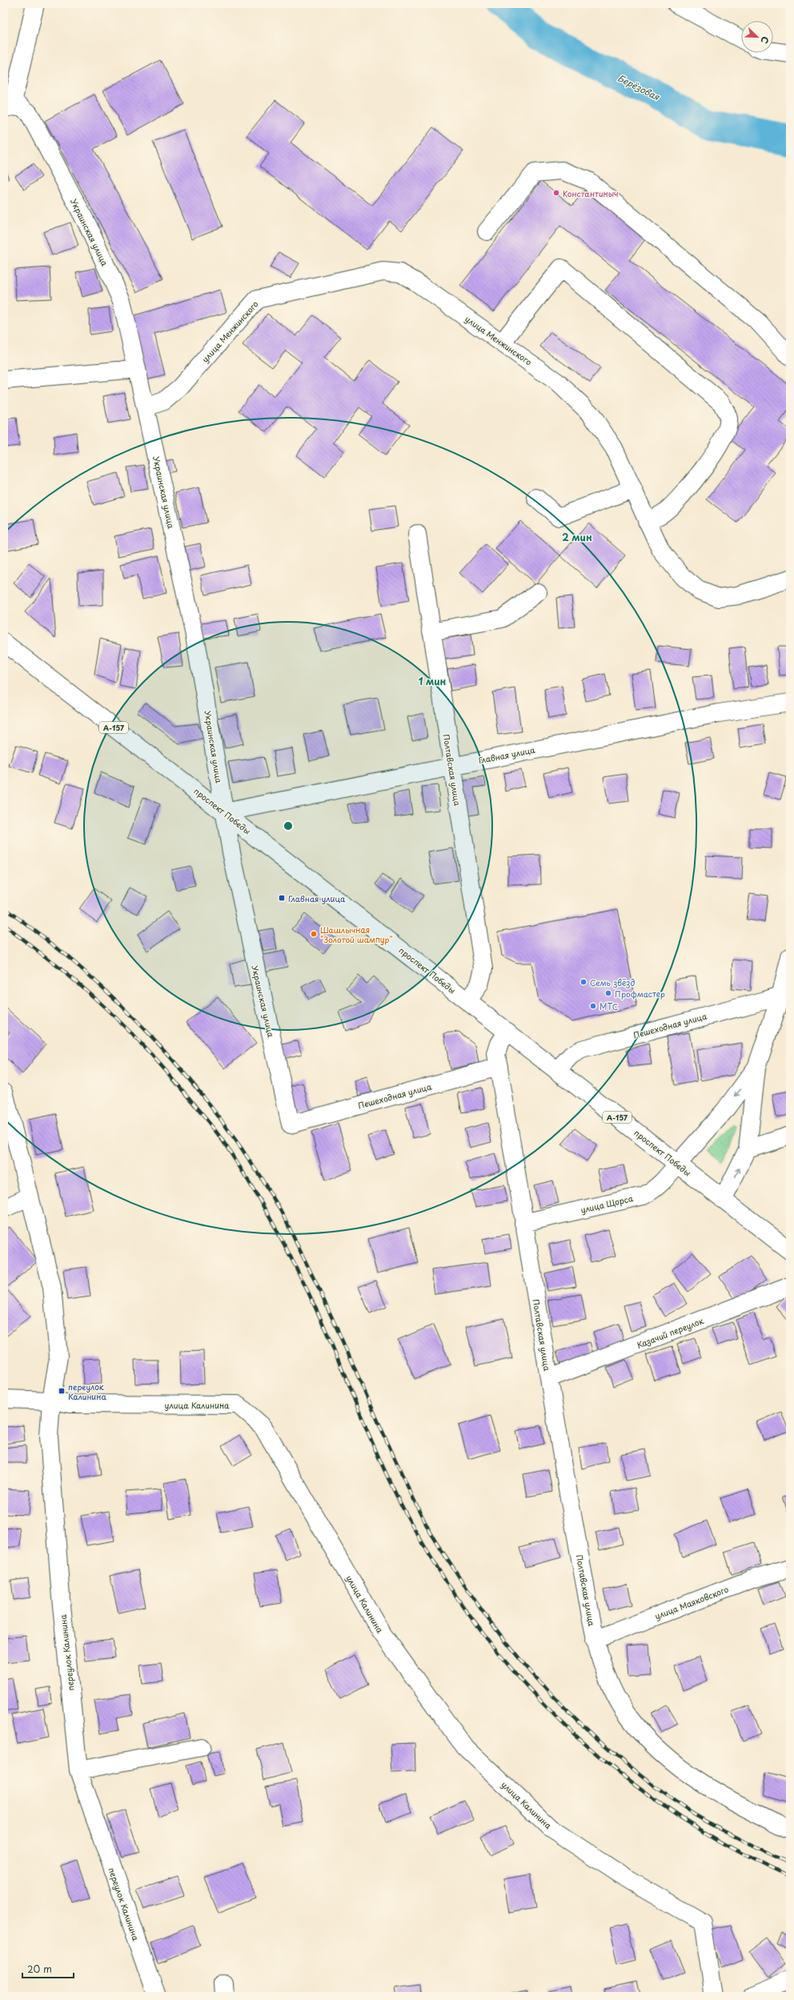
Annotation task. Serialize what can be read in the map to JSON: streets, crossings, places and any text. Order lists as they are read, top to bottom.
{
  "streets": {
    "street": [
      "Украинская улица",
      "улица Менжинского",
      "А-157",
      "Главная улица",
      "Полтавская улица",
      "проспект Победы",
      "Пешеходная улица",
      "улица Щорса",
      "Казачий переулок",
      "улица Калинина",
      "улица Маяковского",
      "переулок Калинина"
    ]
  },
  "crossings": [
    ["Украинская улица", "улица Менжинского"],
    ["Украинская улица", "Главная улица"],
    ["Украинская улица", "проспект Победы"],
    ["Украинская улица", "Пешеходная улица"],
    ["Главная улица", "Полтавская улица"],
    ["Главная улица", "проспект Победы"],
    ["Полтавская улица", "проспект Победы"],
    ["Полтавская улица", "Пешеходная улица"],
    ["Полтавская улица", "улица Щорса"],
    ["Полтавская улица", "Казачий переулок"],
    ["Полтавская улица", "улица Маяковского"],
    ["проспект Победы", "Пешеходная улица"],
    ["проспект Победы", "улица Щорса"],
    ["улица Калинина", "переулок Калинина"]
  ],
  "water": ["Берёзовая"],
  "places": {
    "other": [
      "Константиныч",
      "Шашлычная \"Золотой шампур\"",
      "Семь звёзд",
      "Профмастер",
      "МТС"
    ],
    "transit": ["Главная улица", "переулок Калинина"]
  },
  "scale_bar": "20 m",
  "north": "bottom right",
  "rings": ["2 мин", "1 мин"]
}
